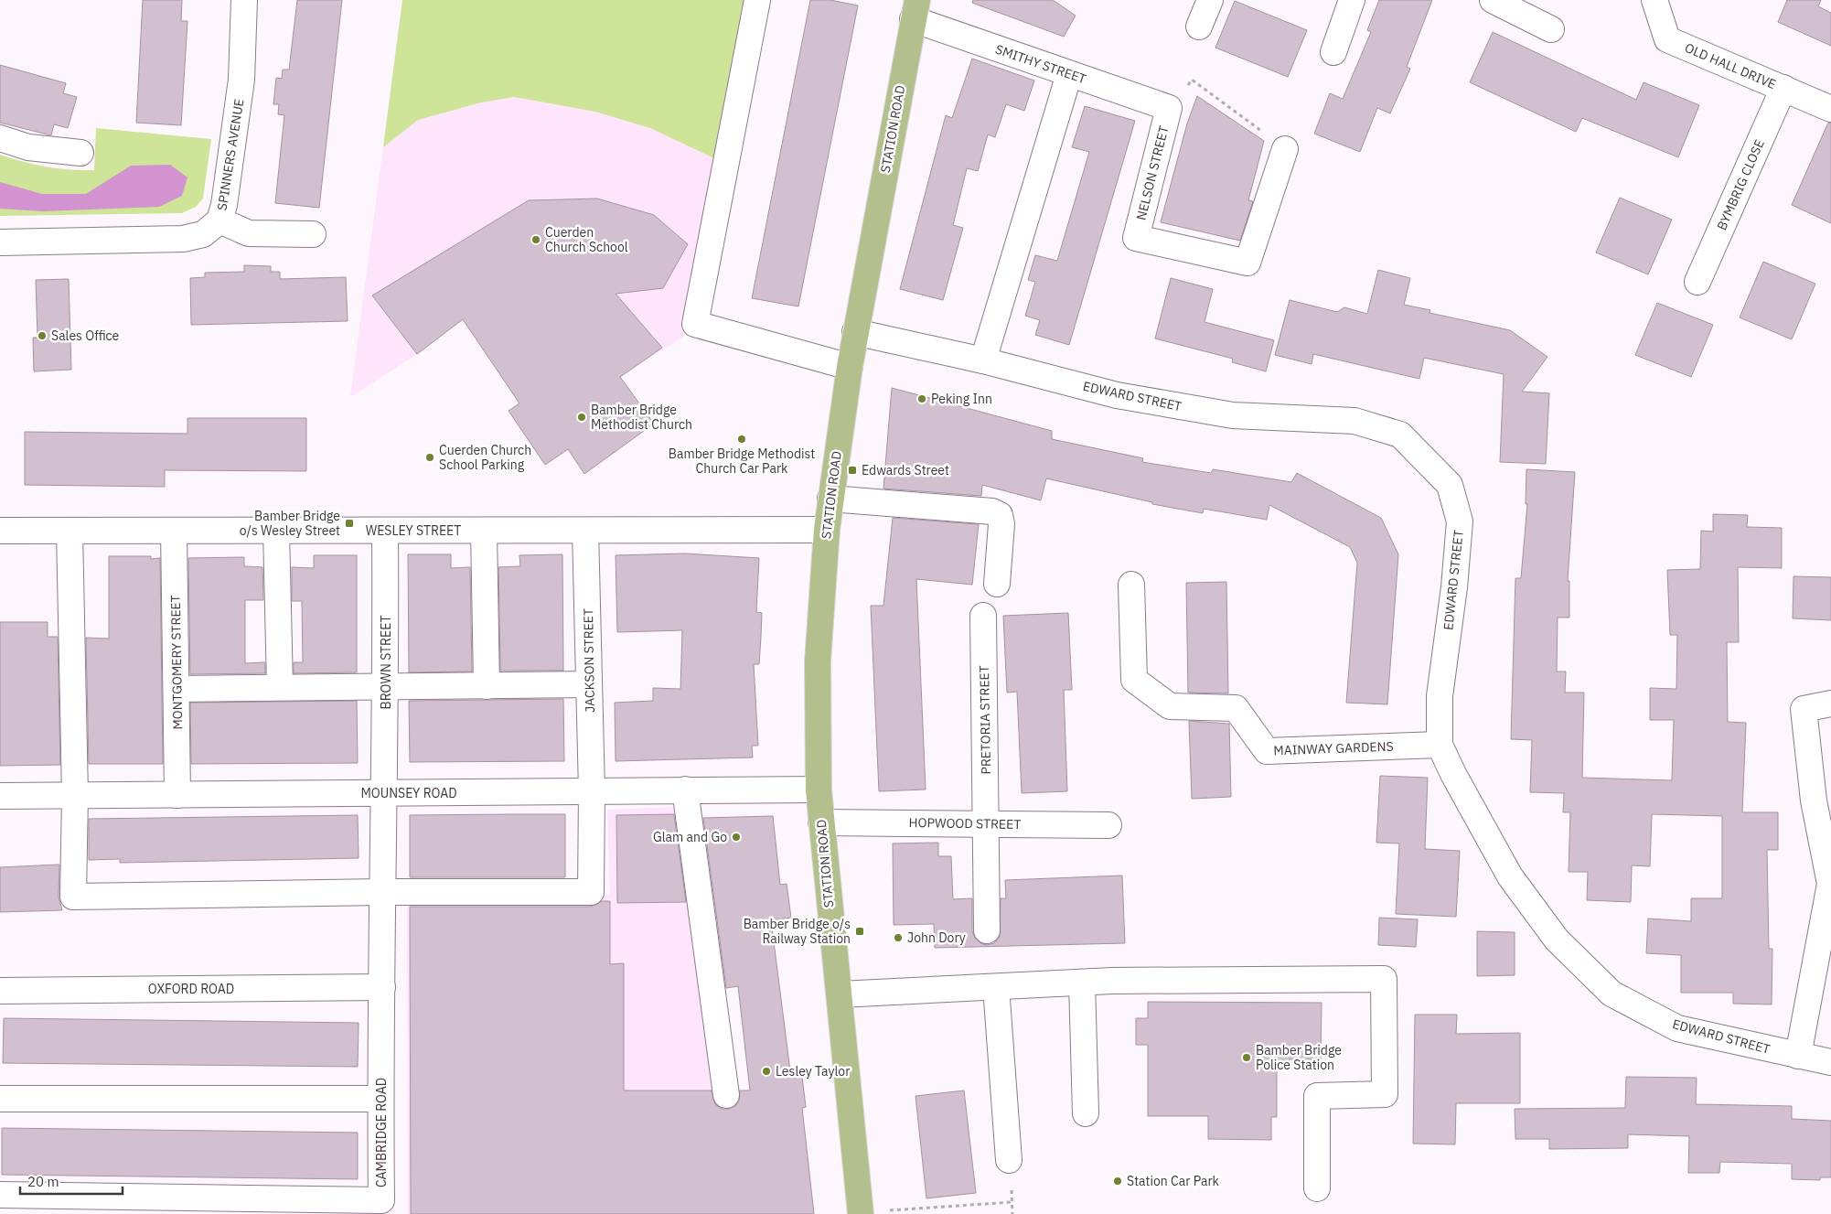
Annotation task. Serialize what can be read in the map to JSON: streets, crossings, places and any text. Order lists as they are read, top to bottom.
{
  "streets": {
    "main road": ["STATION ROAD"],
    "street": [
      "SMITHY STREET",
      "OLD HALL DRIVE",
      "SPINNERS AVENUE",
      "NELSON STREET",
      "BYMBRIG CLOSE",
      "EDWARD STREET",
      "WESLEY STREET",
      "JACKSON STREET",
      "MONTGOMERY STREET",
      "BROWN STREET",
      "PRETORIA STREET",
      "MAINWAY GARDENS",
      "MOUNSEY ROAD",
      "HOPWOOD STREET",
      "OXFORD ROAD",
      "CAMBRIDGE ROAD"
    ]
  },
  "crossings": [
    ["SMITHY STREET", "STATION ROAD"],
    ["SMITHY STREET", "NELSON STREET"],
    ["OLD HALL DRIVE", "BYMBRIG CLOSE"],
    ["STATION ROAD", "EDWARD STREET"],
    ["STATION ROAD", "WESLEY STREET"],
    ["STATION ROAD", "MOUNSEY ROAD"],
    ["STATION ROAD", "HOPWOOD STREET"],
    ["EDWARD STREET", "MAINWAY GARDENS"],
    ["WESLEY STREET", "JACKSON STREET"],
    ["WESLEY STREET", "MONTGOMERY STREET"],
    ["WESLEY STREET", "BROWN STREET"],
    ["JACKSON STREET", "MOUNSEY ROAD"],
    ["JACKSON STREET", "CAMBRIDGE ROAD"],
    ["MONTGOMERY STREET", "MOUNSEY ROAD"],
    ["BROWN STREET", "MOUNSEY ROAD"],
    ["BROWN STREET", "CAMBRIDGE ROAD"],
    ["PRETORIA STREET", "HOPWOOD STREET"],
    ["MOUNSEY ROAD", "CAMBRIDGE ROAD"],
    ["OXFORD ROAD", "CAMBRIDGE ROAD"]
  ],
  "places": {
    "other": [
      "Cuerden Church School",
      "Sales Office",
      "Peking Inn",
      "Bamber Bridge Methodist Church",
      "Bamber Bridge Methodist Church Car Park",
      "Cuerden Church School Parking",
      "Glam and Go",
      "John Dory",
      "Bamber Bridge Police Station",
      "Lesley Taylor",
      "Station Car Park"
    ],
    "transit": ["Edwards Street", "Bamber Bridge o/s Wesley Street", "Bamber Bridge o/s Railway Station"]
  },
  "scale_bar": "20 m"
}
